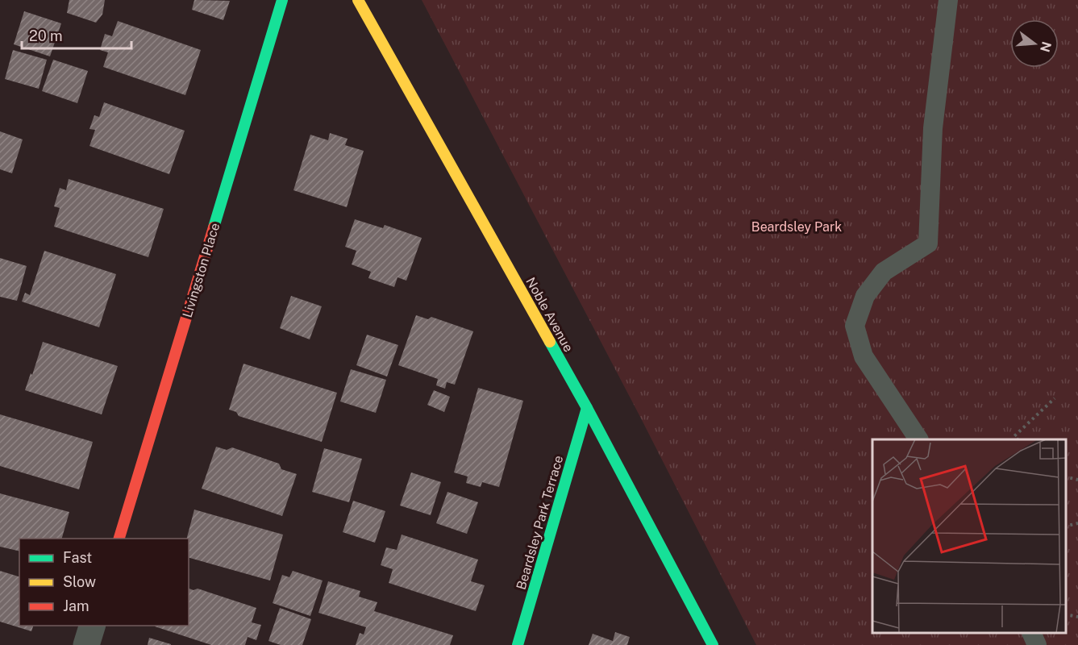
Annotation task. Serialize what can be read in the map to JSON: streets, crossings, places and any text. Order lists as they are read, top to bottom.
{
  "streets": {
    "street": ["Livingston Place", "Noble Avenue", "Beardsley Park Terrace"]
  },
  "crossings": [
    ["Noble Avenue", "Beardsley Park Terrace"]
  ],
  "parks": ["Beardsley Park"],
  "legend": ["Fast", "Slow", "Jam"],
  "scale_bar": "20 m",
  "north": "right"
}
